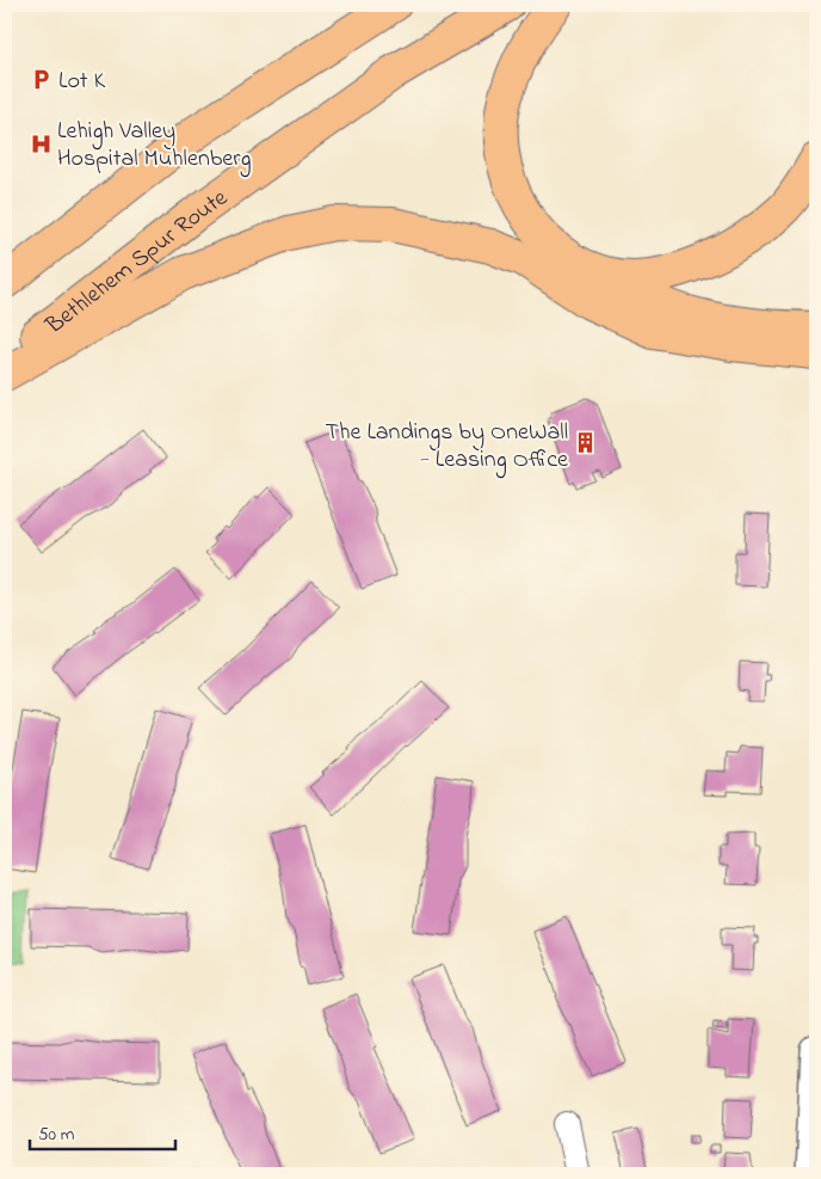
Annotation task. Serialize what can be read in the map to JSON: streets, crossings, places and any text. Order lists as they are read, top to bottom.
{
  "streets": {
    "highway": ["Bethlehem Spur Route"]
  },
  "places": {
    "parking": ["Lot K"],
    "hospital": ["Lehigh Valley Hospital Muhlenberg"],
    "building": ["The Landings by OneWall - Leasing Office"]
  },
  "scale_bar": "50 m"
}
